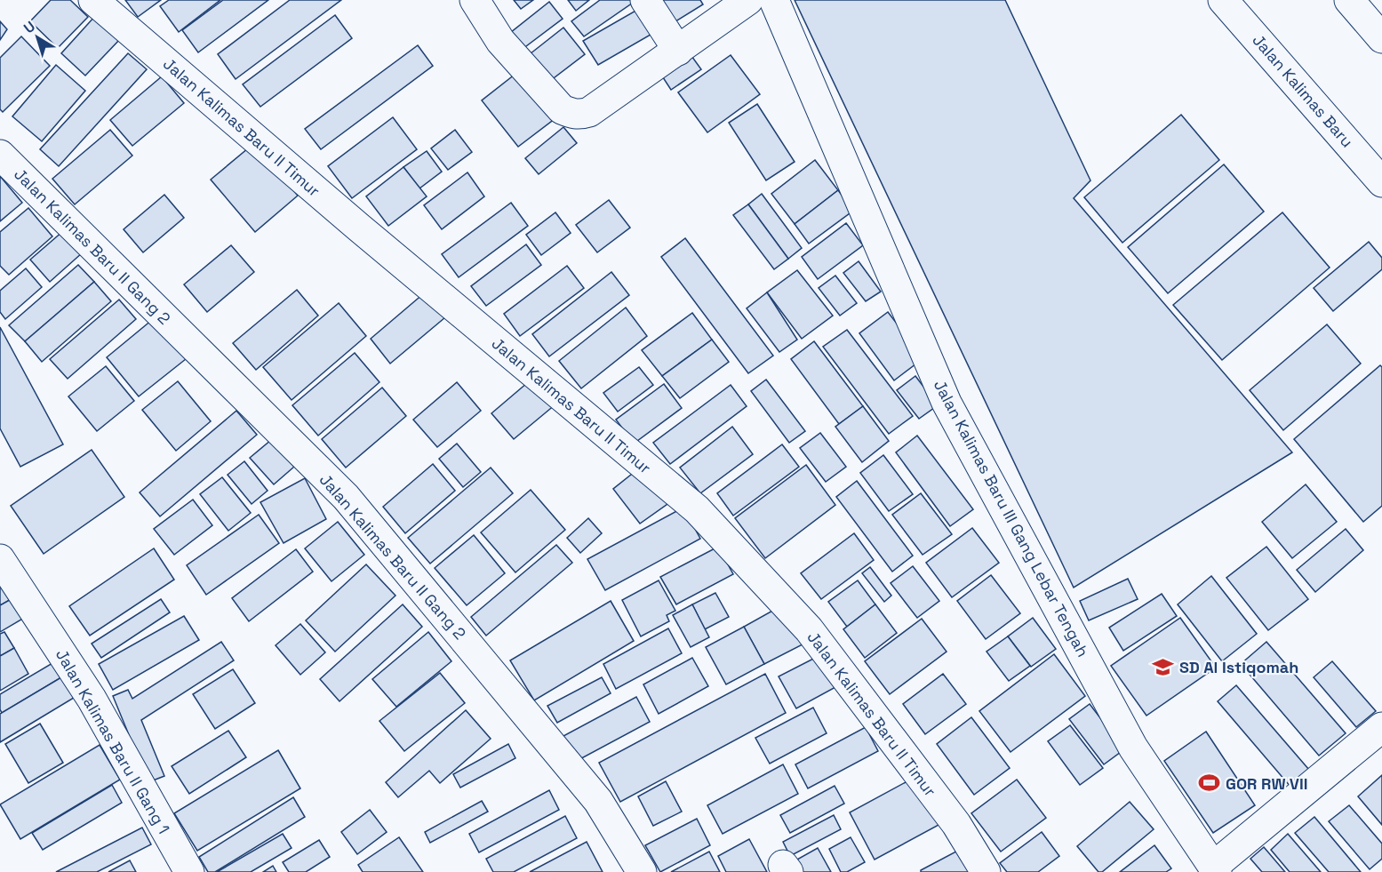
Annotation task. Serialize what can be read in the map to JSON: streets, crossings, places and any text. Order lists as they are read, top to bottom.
{
  "streets": {
    "street": [
      "Jalan Kalimas Baru",
      "Jalan Kalimas Baru II Timur",
      "Jalan Kalimas Baru II Gang 2",
      "Jalan Kalimas Baru III Gang Lebar Tengah",
      "Jalan Kalimas Baru II Gang 1"
    ]
  },
  "places": {
    "school or university": ["SD Al Istiqomah"],
    "sports": ["GOR RW VII"]
  },
  "north": "top left"
}
